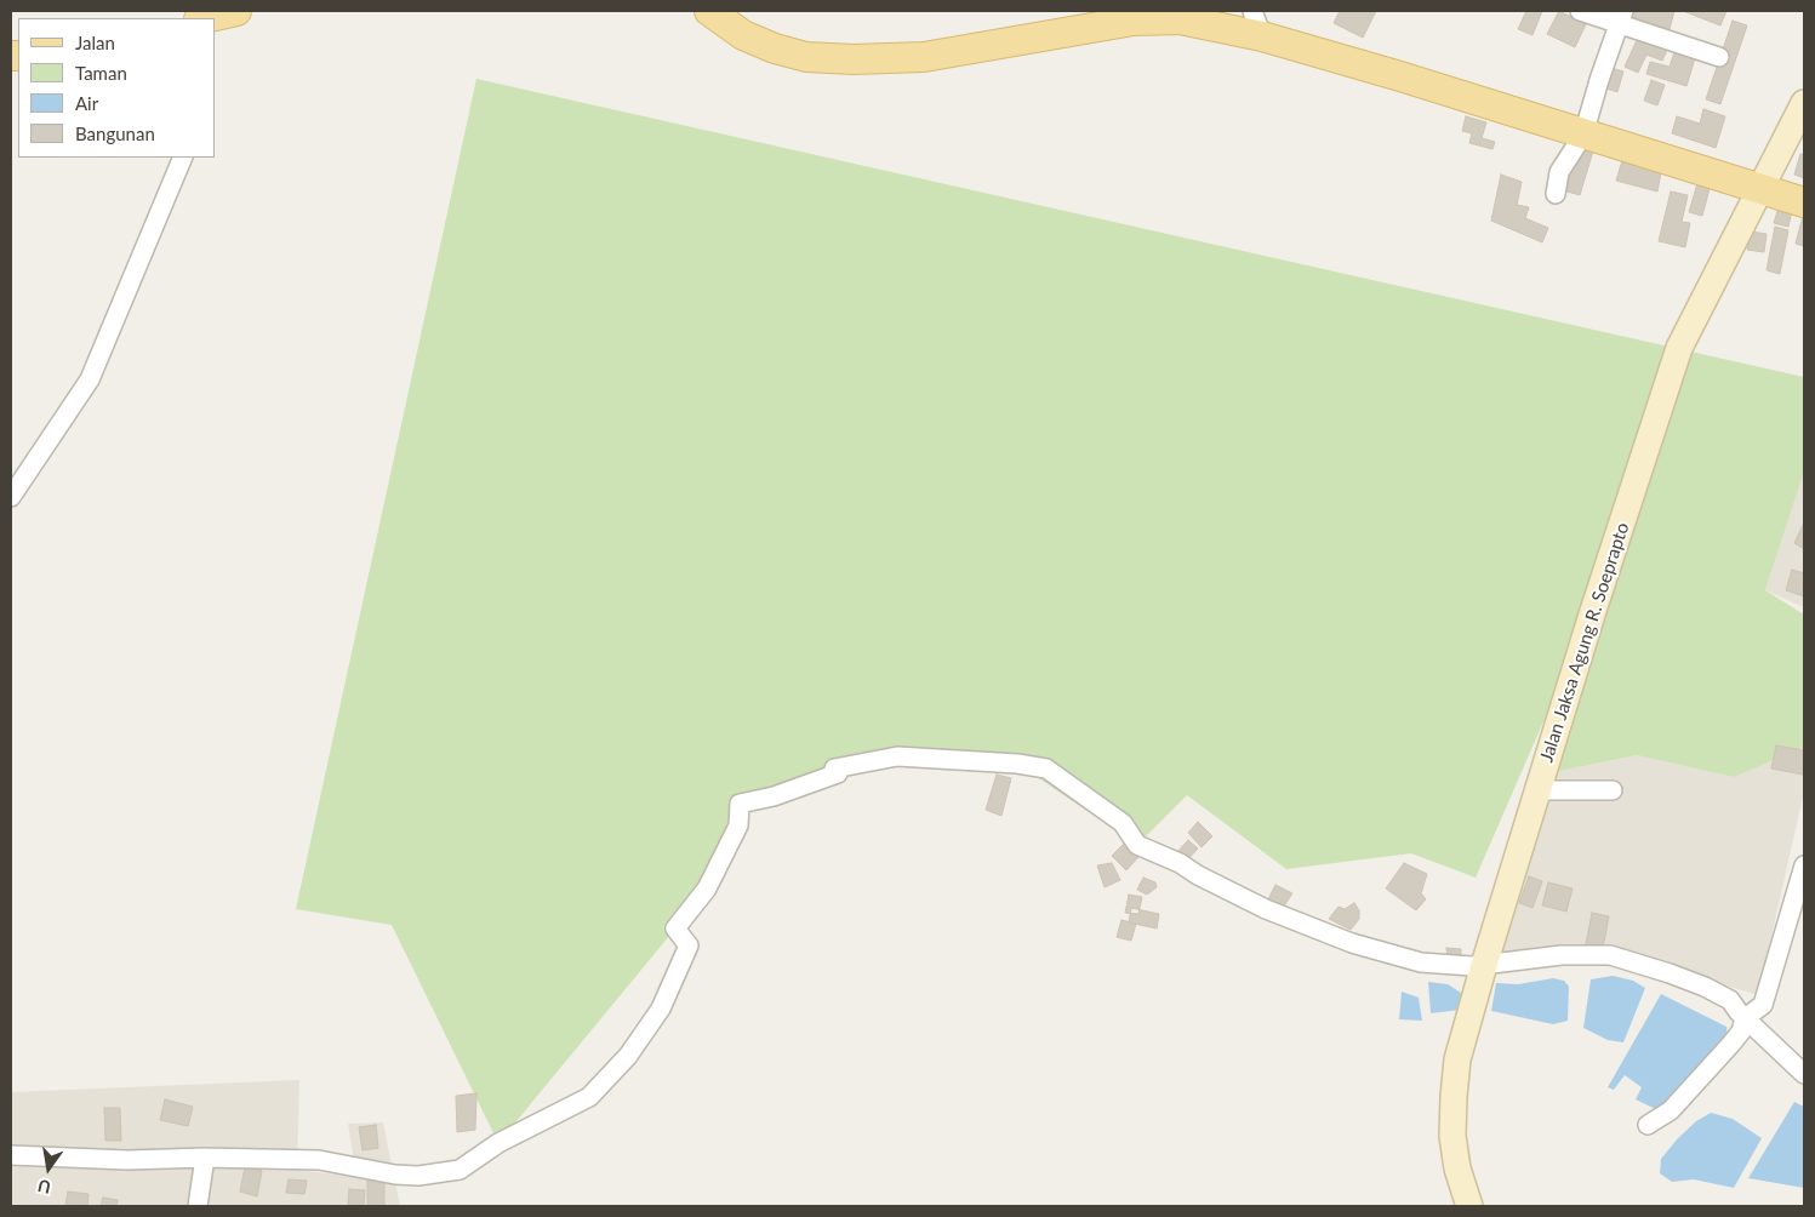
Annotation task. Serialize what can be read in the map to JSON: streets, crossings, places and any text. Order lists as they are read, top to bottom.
{
  "streets": {
    "street": ["Jalan Jaksa Agung R. Soeprapto"]
  },
  "legend": [
    "Jalan",
    "Taman",
    "Air",
    "Bangunan"
  ],
  "north": "bottom"
}
